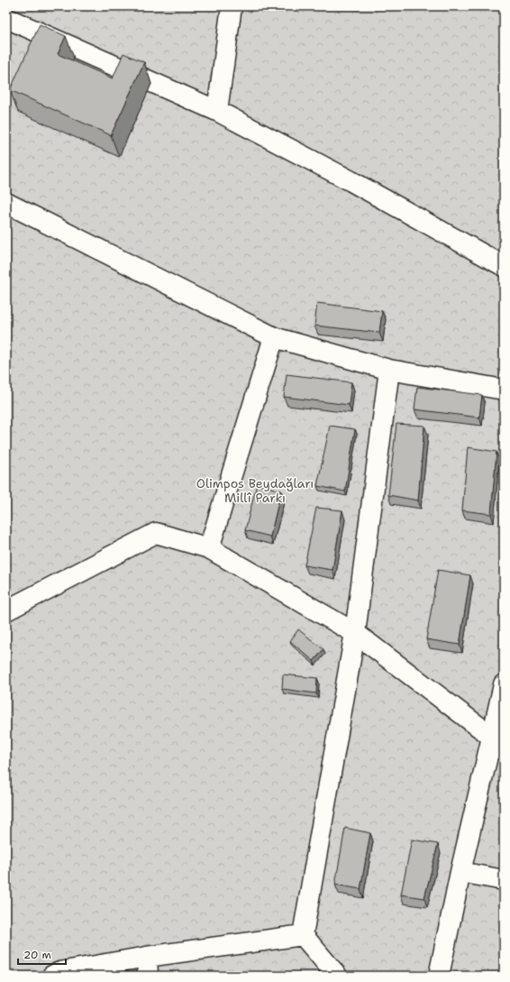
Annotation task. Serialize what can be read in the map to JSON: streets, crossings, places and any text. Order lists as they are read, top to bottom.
{
  "parks": ["Olimpos Beydağları Millî Parkı"],
  "scale_bar": "20 m"
}
